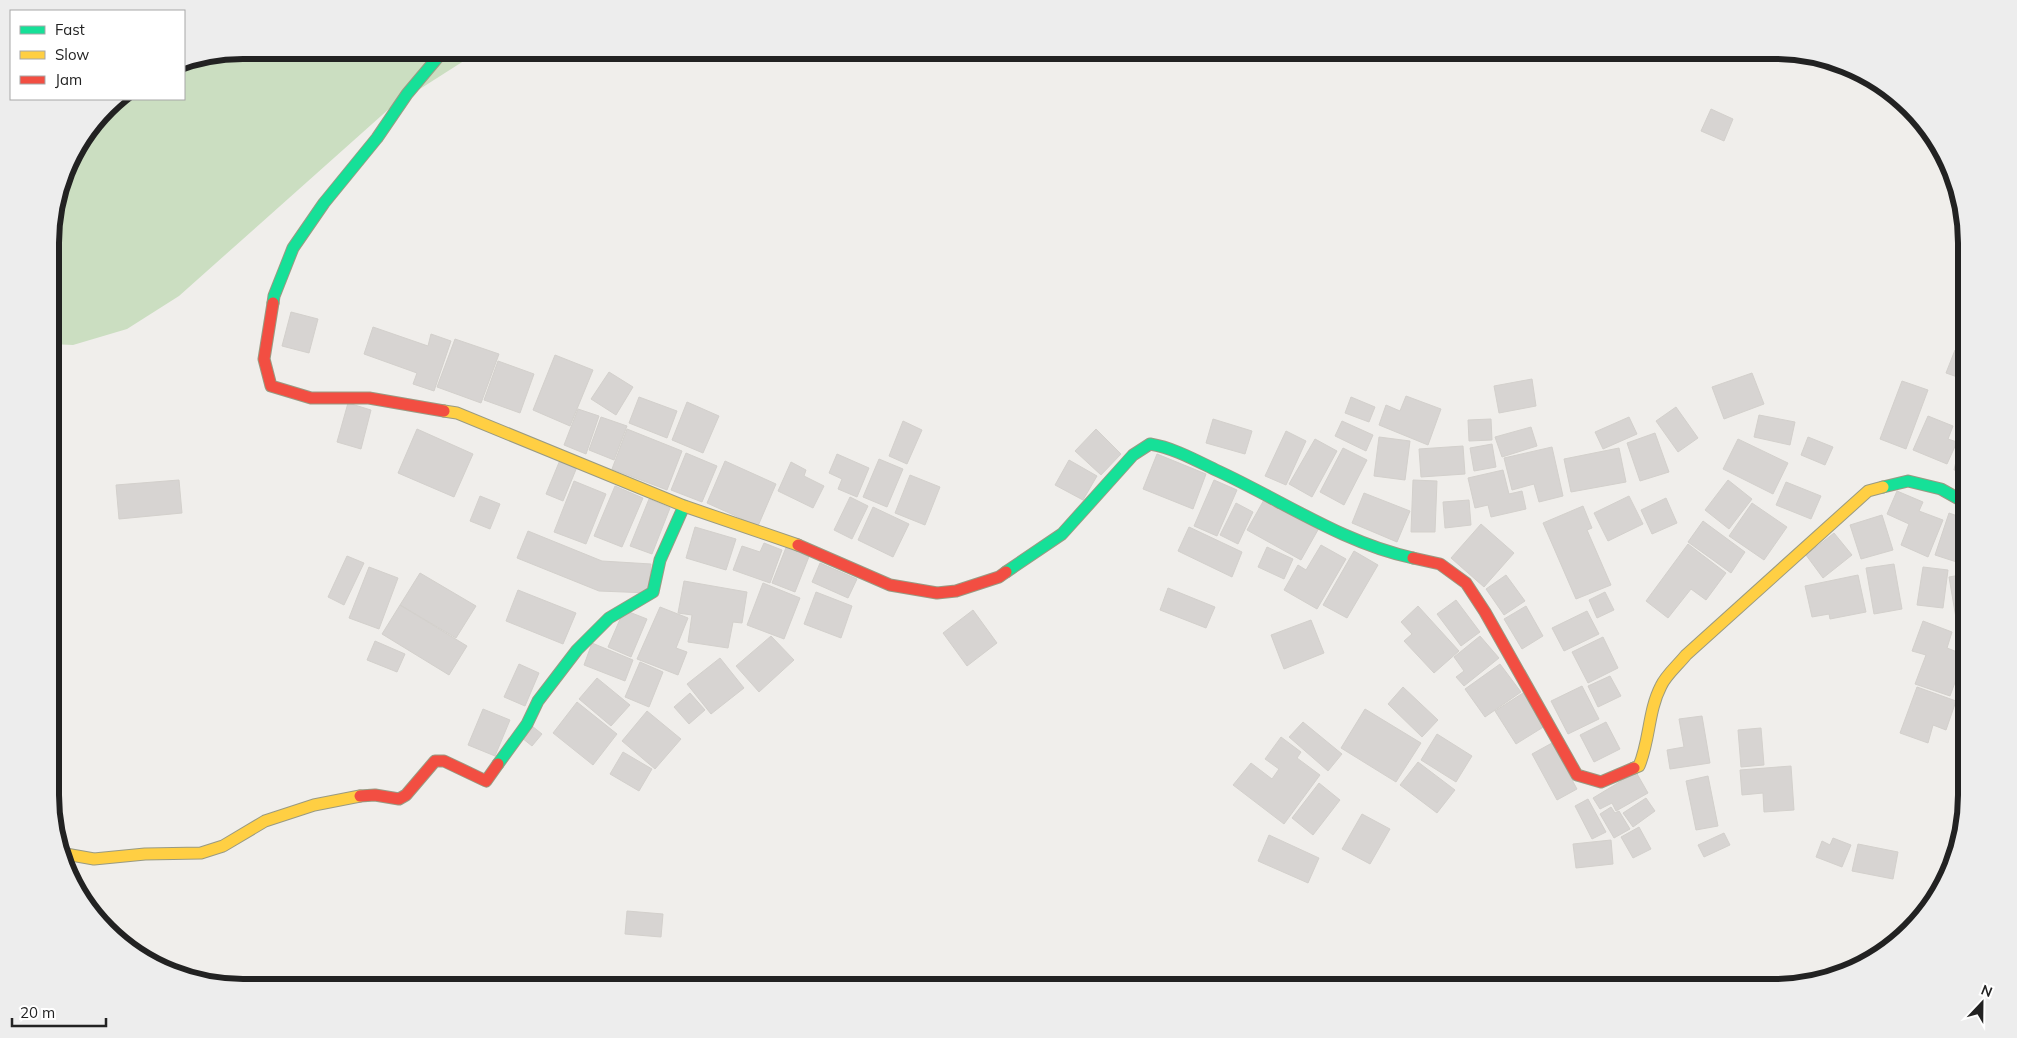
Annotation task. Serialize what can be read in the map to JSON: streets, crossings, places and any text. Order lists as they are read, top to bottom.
{
  "legend": ["Fast", "Slow", "Jam"],
  "scale_bar": "20 m",
  "north": "top"
}
